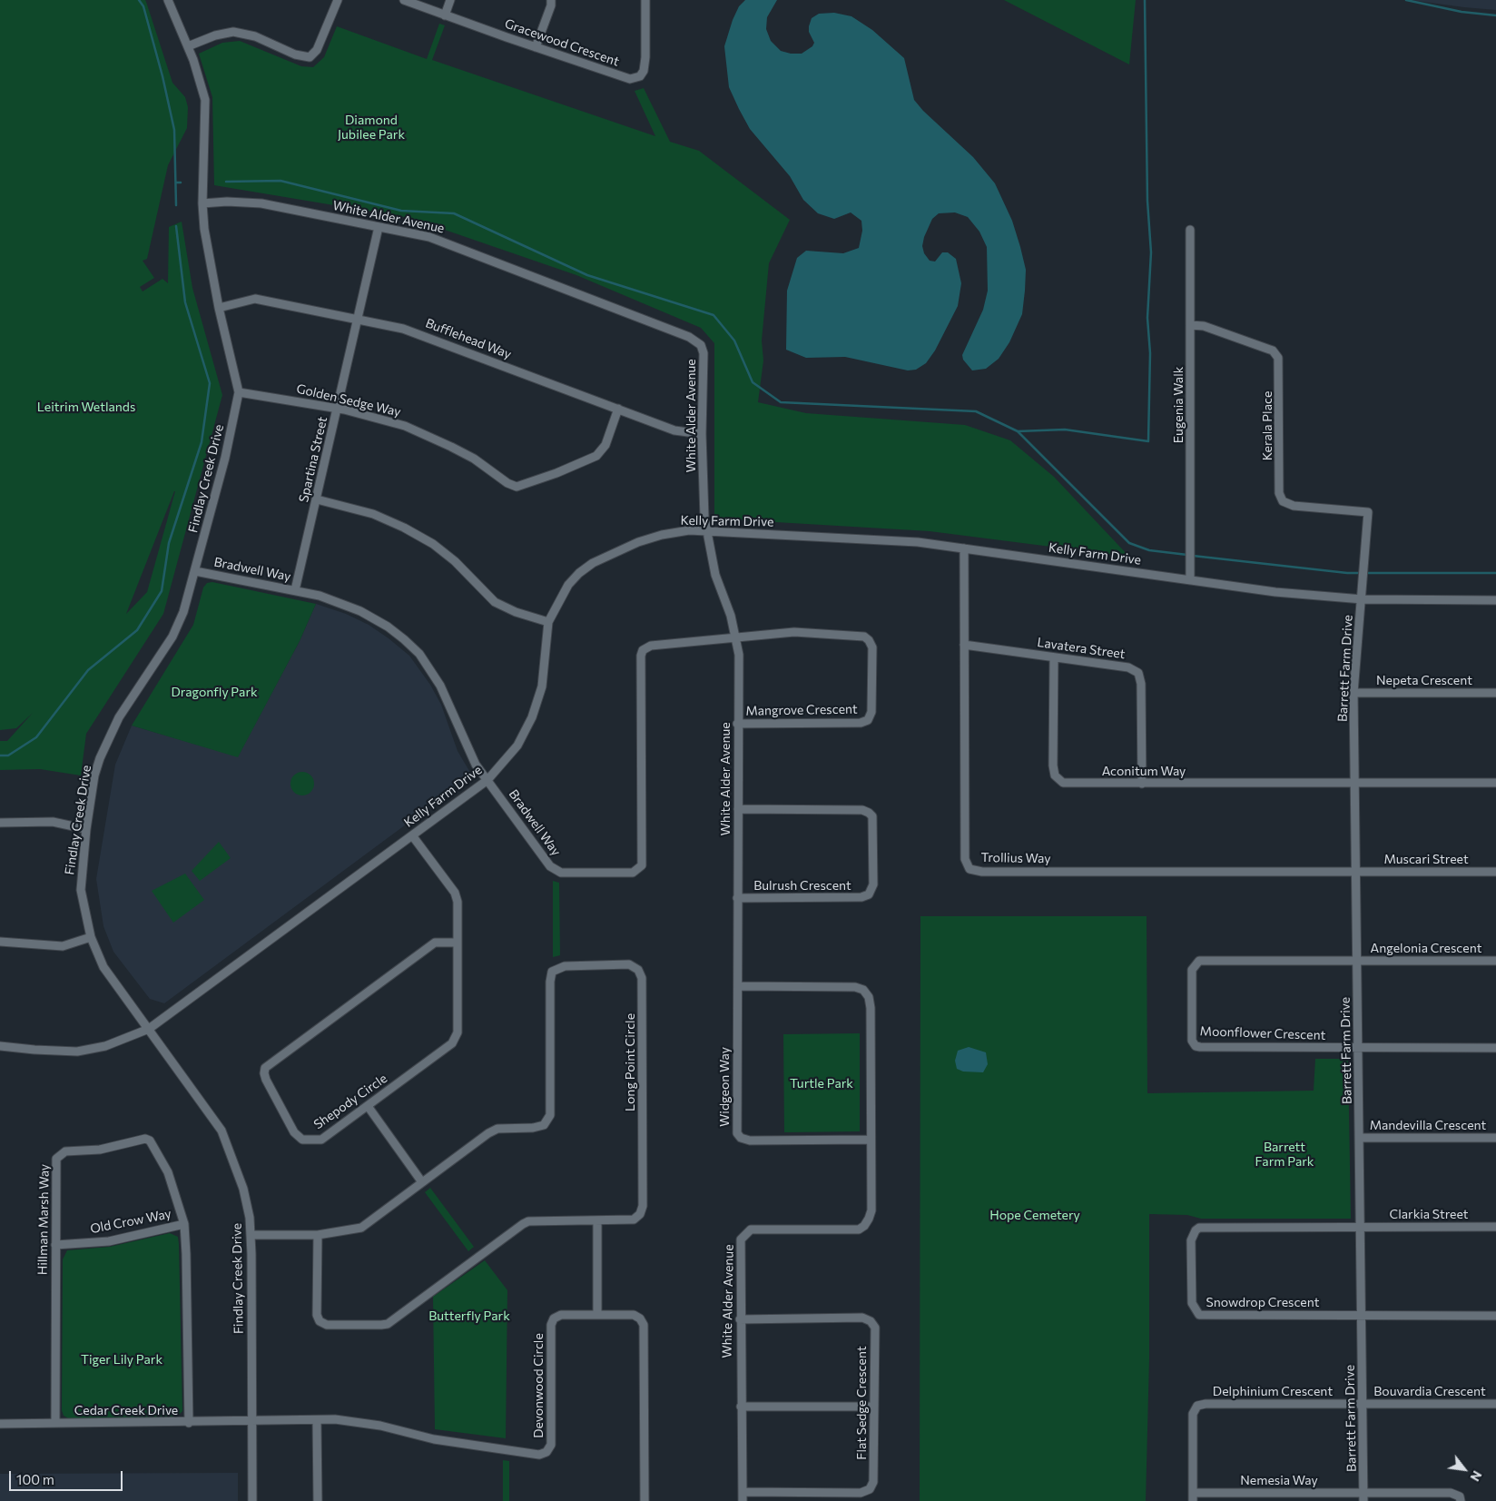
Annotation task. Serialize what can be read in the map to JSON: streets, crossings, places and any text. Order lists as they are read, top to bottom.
{
  "streets": {
    "street": [
      "Gracewood Crescent",
      "White Alder Avenue",
      "Bufflehead Way",
      "Golden Sedge Way",
      "Eugenia Walk",
      "Kerala Place",
      "Spartina Street",
      "Findlay Creek Drive",
      "Kelly Farm Drive",
      "Bradwell Way",
      "Lavatera Street",
      "Barrett Farm Drive",
      "Nepeta Crescent",
      "Mangrove Crescent",
      "Aconitum Way",
      "Trollius Way",
      "Muscari Street",
      "Bulrush Crescent",
      "Angelonia Crescent",
      "Moonflower Crescent",
      "Long Point Circle",
      "Widgeon Way",
      "Shepody Circle",
      "Mandevilla Crescent",
      "Clarkia Street",
      "Hillman Marsh Way",
      "Old Crow Way",
      "Snowdrop Crescent",
      "Devonwood Circle",
      "Delphinium Crescent",
      "Bouvardia Crescent",
      "Flat Sedge Crescent",
      "Cedar Creek Drive",
      "Nemesia Way"
    ]
  },
  "crossings": [
    ["White Alder Avenue", "Bufflehead Way"],
    ["White Alder Avenue", "Spartina Street"],
    ["White Alder Avenue", "Findlay Creek Drive"],
    ["White Alder Avenue", "Kelly Farm Drive"],
    ["White Alder Avenue", "Bradwell Way"],
    ["White Alder Avenue", "Mangrove Crescent"],
    ["White Alder Avenue", "Bulrush Crescent"],
    ["White Alder Avenue", "Widgeon Way"],
    ["White Alder Avenue", "Flat Sedge Crescent"],
    ["Bufflehead Way", "Golden Sedge Way"],
    ["Bufflehead Way", "Spartina Street"],
    ["Bufflehead Way", "Findlay Creek Drive"],
    ["Golden Sedge Way", "Spartina Street"],
    ["Golden Sedge Way", "Findlay Creek Drive"],
    ["Eugenia Walk", "Kerala Place"],
    ["Eugenia Walk", "Kelly Farm Drive"],
    ["Kerala Place", "Barrett Farm Drive"],
    ["Spartina Street", "Bradwell Way"],
    ["Findlay Creek Drive", "Kelly Farm Drive"],
    ["Findlay Creek Drive", "Bradwell Way"],
    ["Findlay Creek Drive", "Long Point Circle"],
    ["Findlay Creek Drive", "Devonwood Circle"],
    ["Findlay Creek Drive", "Cedar Creek Drive"],
    ["Kelly Farm Drive", "Bradwell Way"],
    ["Kelly Farm Drive", "Barrett Farm Drive"],
    ["Kelly Farm Drive", "Trollius Way"],
    ["Kelly Farm Drive", "Shepody Circle"],
    ["Bradwell Way", "Mangrove Crescent"],
    ["Lavatera Street", "Aconitum Way"],
    ["Lavatera Street", "Trollius Way"],
    ["Barrett Farm Drive", "Nepeta Crescent"],
    ["Barrett Farm Drive", "Aconitum Way"],
    ["Barrett Farm Drive", "Trollius Way"],
    ["Barrett Farm Drive", "Muscari Street"],
    ["Barrett Farm Drive", "Angelonia Crescent"],
    ["Barrett Farm Drive", "Moonflower Crescent"],
    ["Barrett Farm Drive", "Mandevilla Crescent"],
    ["Barrett Farm Drive", "Clarkia Street"],
    ["Barrett Farm Drive", "Snowdrop Crescent"],
    ["Barrett Farm Drive", "Delphinium Crescent"],
    ["Barrett Farm Drive", "Bouvardia Crescent"],
    ["Barrett Farm Drive", "Nemesia Way"],
    ["Trollius Way", "Muscari Street"],
    ["Angelonia Crescent", "Moonflower Crescent"],
    ["Clarkia Street", "Snowdrop Crescent"],
    ["Hillman Marsh Way", "Old Crow Way"],
    ["Hillman Marsh Way", "Cedar Creek Drive"],
    ["Devonwood Circle", "Cedar Creek Drive"],
    ["Delphinium Crescent", "Bouvardia Crescent"],
    ["Delphinium Crescent", "Nemesia Way"]
  ],
  "parks": [
    "Diamond Jubilee Park",
    "Leitrim Wetlands",
    "Dragonfly Park",
    "Turtle Park",
    "Barrett Farm Park",
    "Hope Cemetery",
    "Butterfly Park",
    "Tiger Lily Park"
  ],
  "scale_bar": "100 m",
  "north": "bottom right"
}
